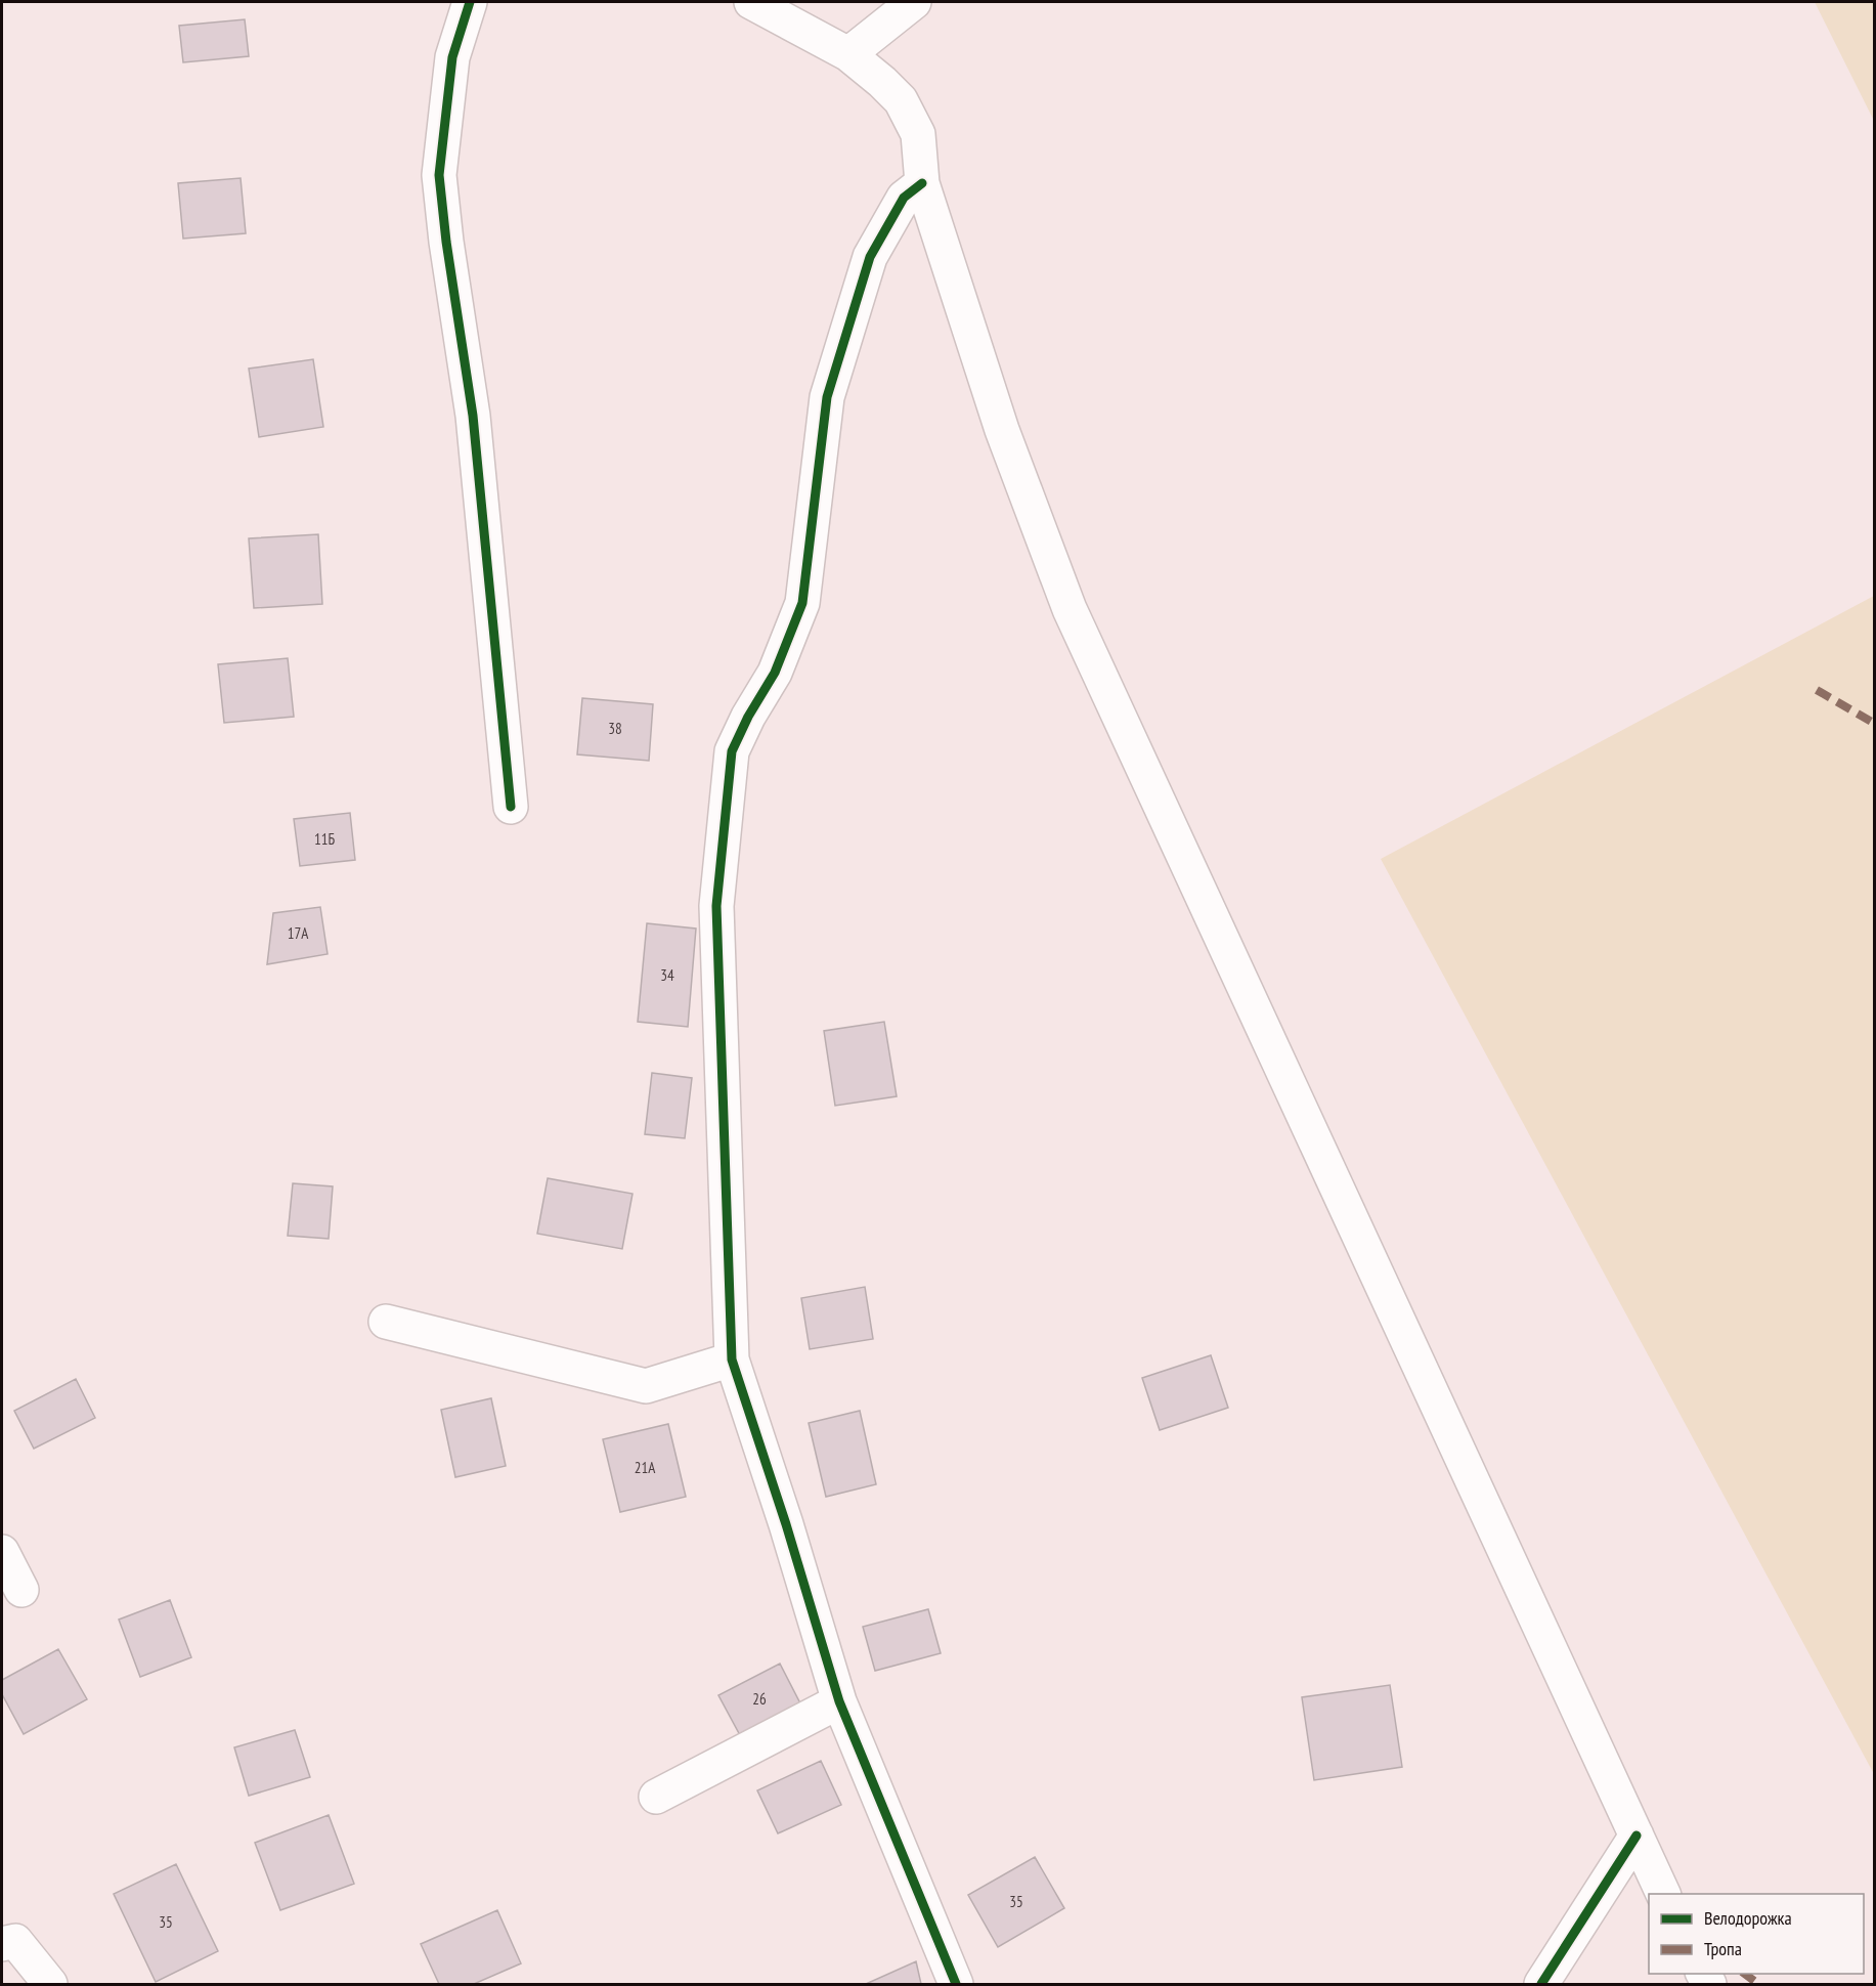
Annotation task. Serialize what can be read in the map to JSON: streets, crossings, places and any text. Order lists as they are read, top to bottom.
{
  "house_numbers": [
    "38",
    "11Б",
    "17А",
    "34",
    "21А",
    "26",
    "35",
    "35"
  ],
  "legend": ["Велодорожка", "Тропа"]
}
